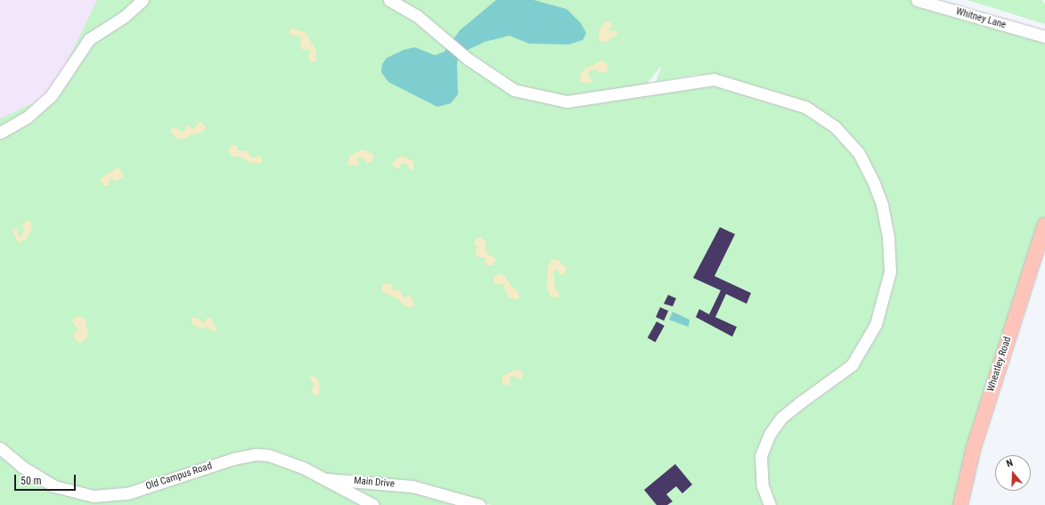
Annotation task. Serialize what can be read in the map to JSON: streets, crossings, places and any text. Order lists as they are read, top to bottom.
{
  "streets": {
    "main road": ["Wheatley Road"],
    "street": ["Whitney Lane", "Old Campus Road", "Main Drive"]
  },
  "crossings": [
    ["Old Campus Road", "Main Drive"]
  ],
  "scale_bar": "50 m",
  "north": "top"
}
